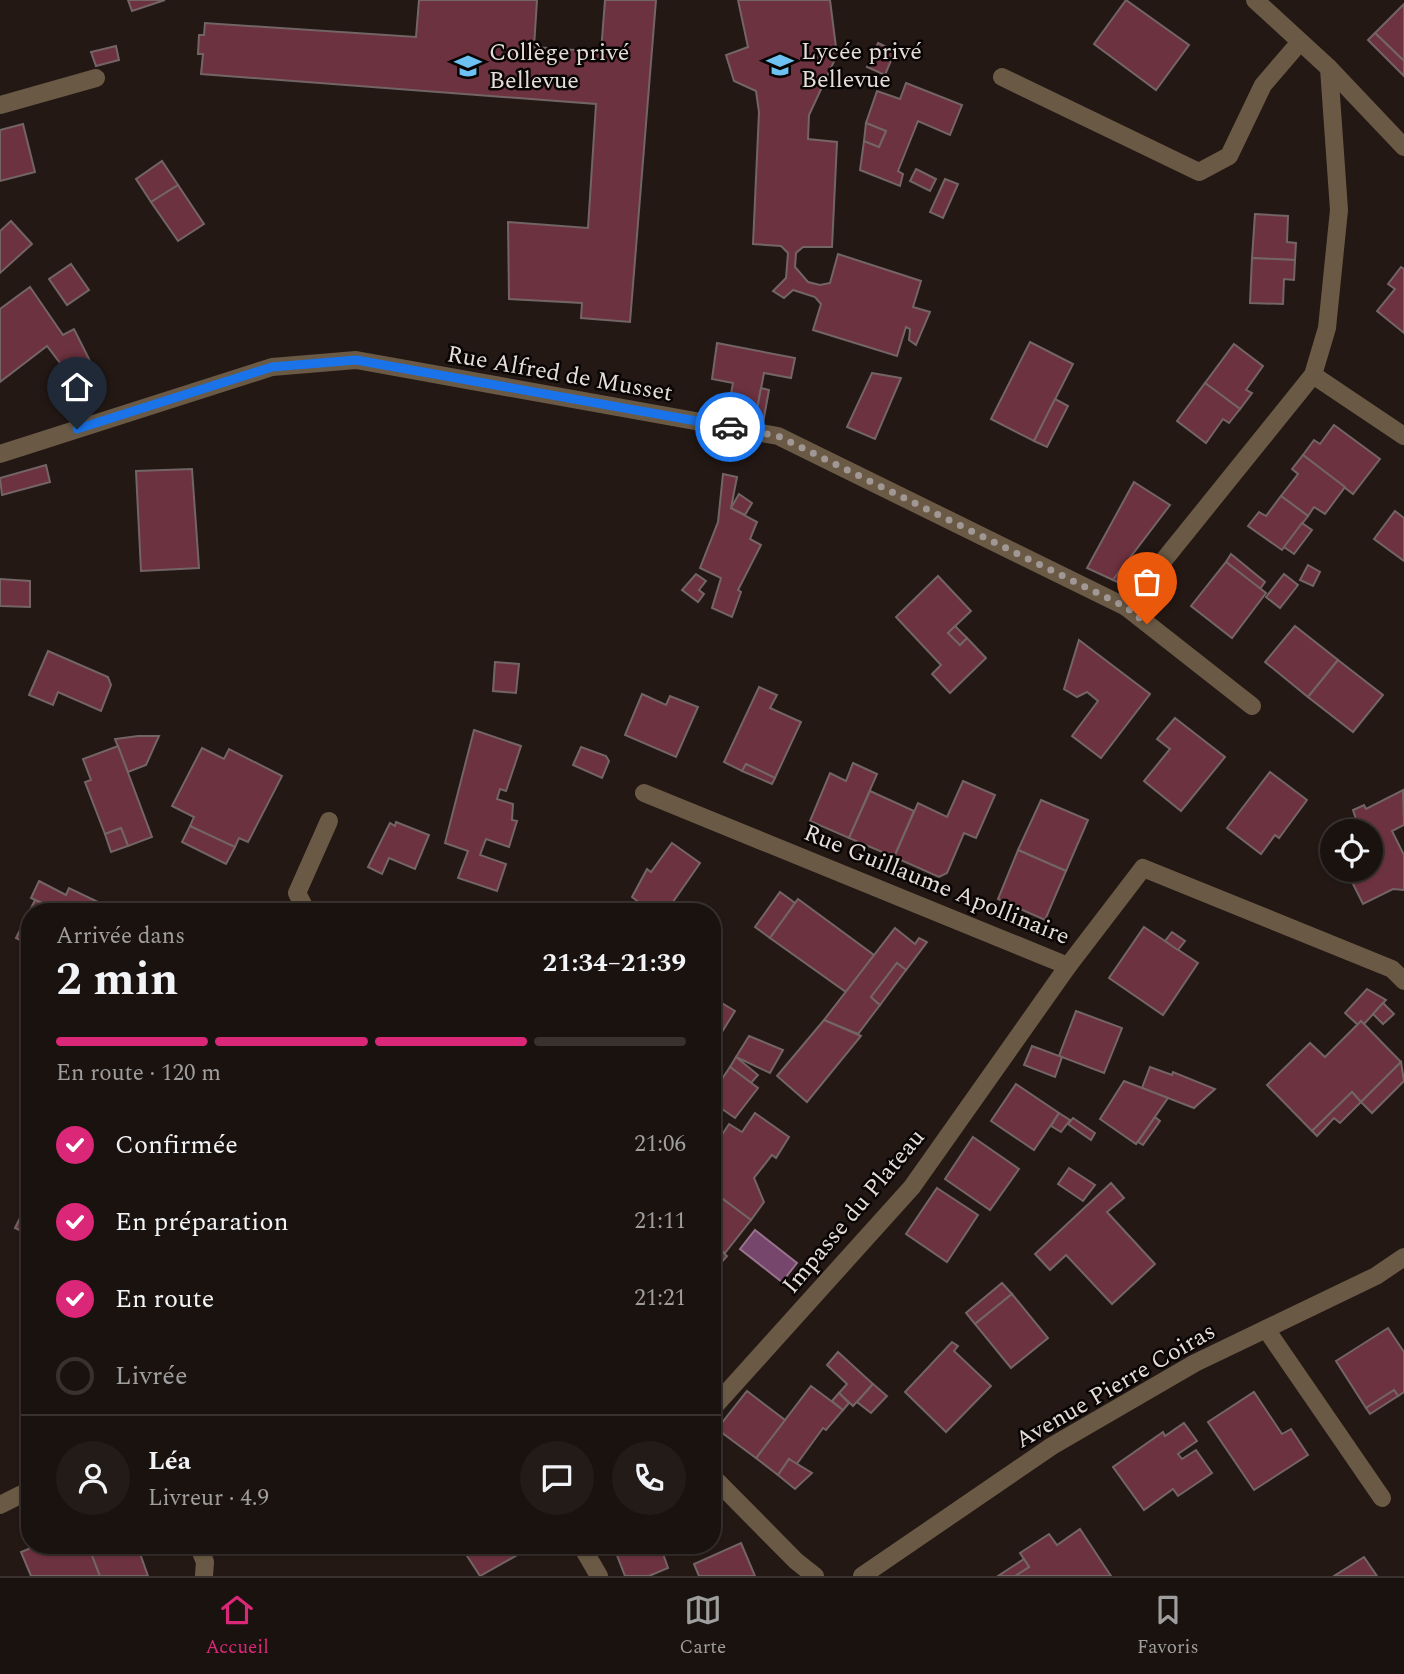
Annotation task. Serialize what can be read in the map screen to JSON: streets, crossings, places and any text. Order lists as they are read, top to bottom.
{
  "streets": {
    "street": [
      "Rue Alfred de Musset",
      "Rue Guillaume Apollinaire",
      "Impasse du Plateau",
      "Avenue Pierre Coiras"
    ]
  },
  "crossings": [
    ["Rue Guillaume Apollinaire", "Impasse du Plateau"]
  ],
  "places": {
    "school or university": ["Lycée privé Bellevue", "Collège privé Bellevue"]
  },
  "page": {
    "heading": ["2 min", "Arrivée dans", "21:34–21:39"],
    "panel": ["Léa", "Livreur · 4.9"],
    "bar": "En route · 120 m",
    "list": [
      ["Confirmée", "21:06"],
      ["En préparation", "21:11"],
      ["En route", "21:21"],
      "Livrée"
    ],
    "tabs": ["Accueil", "Carte", "Favoris"]
  }
}
